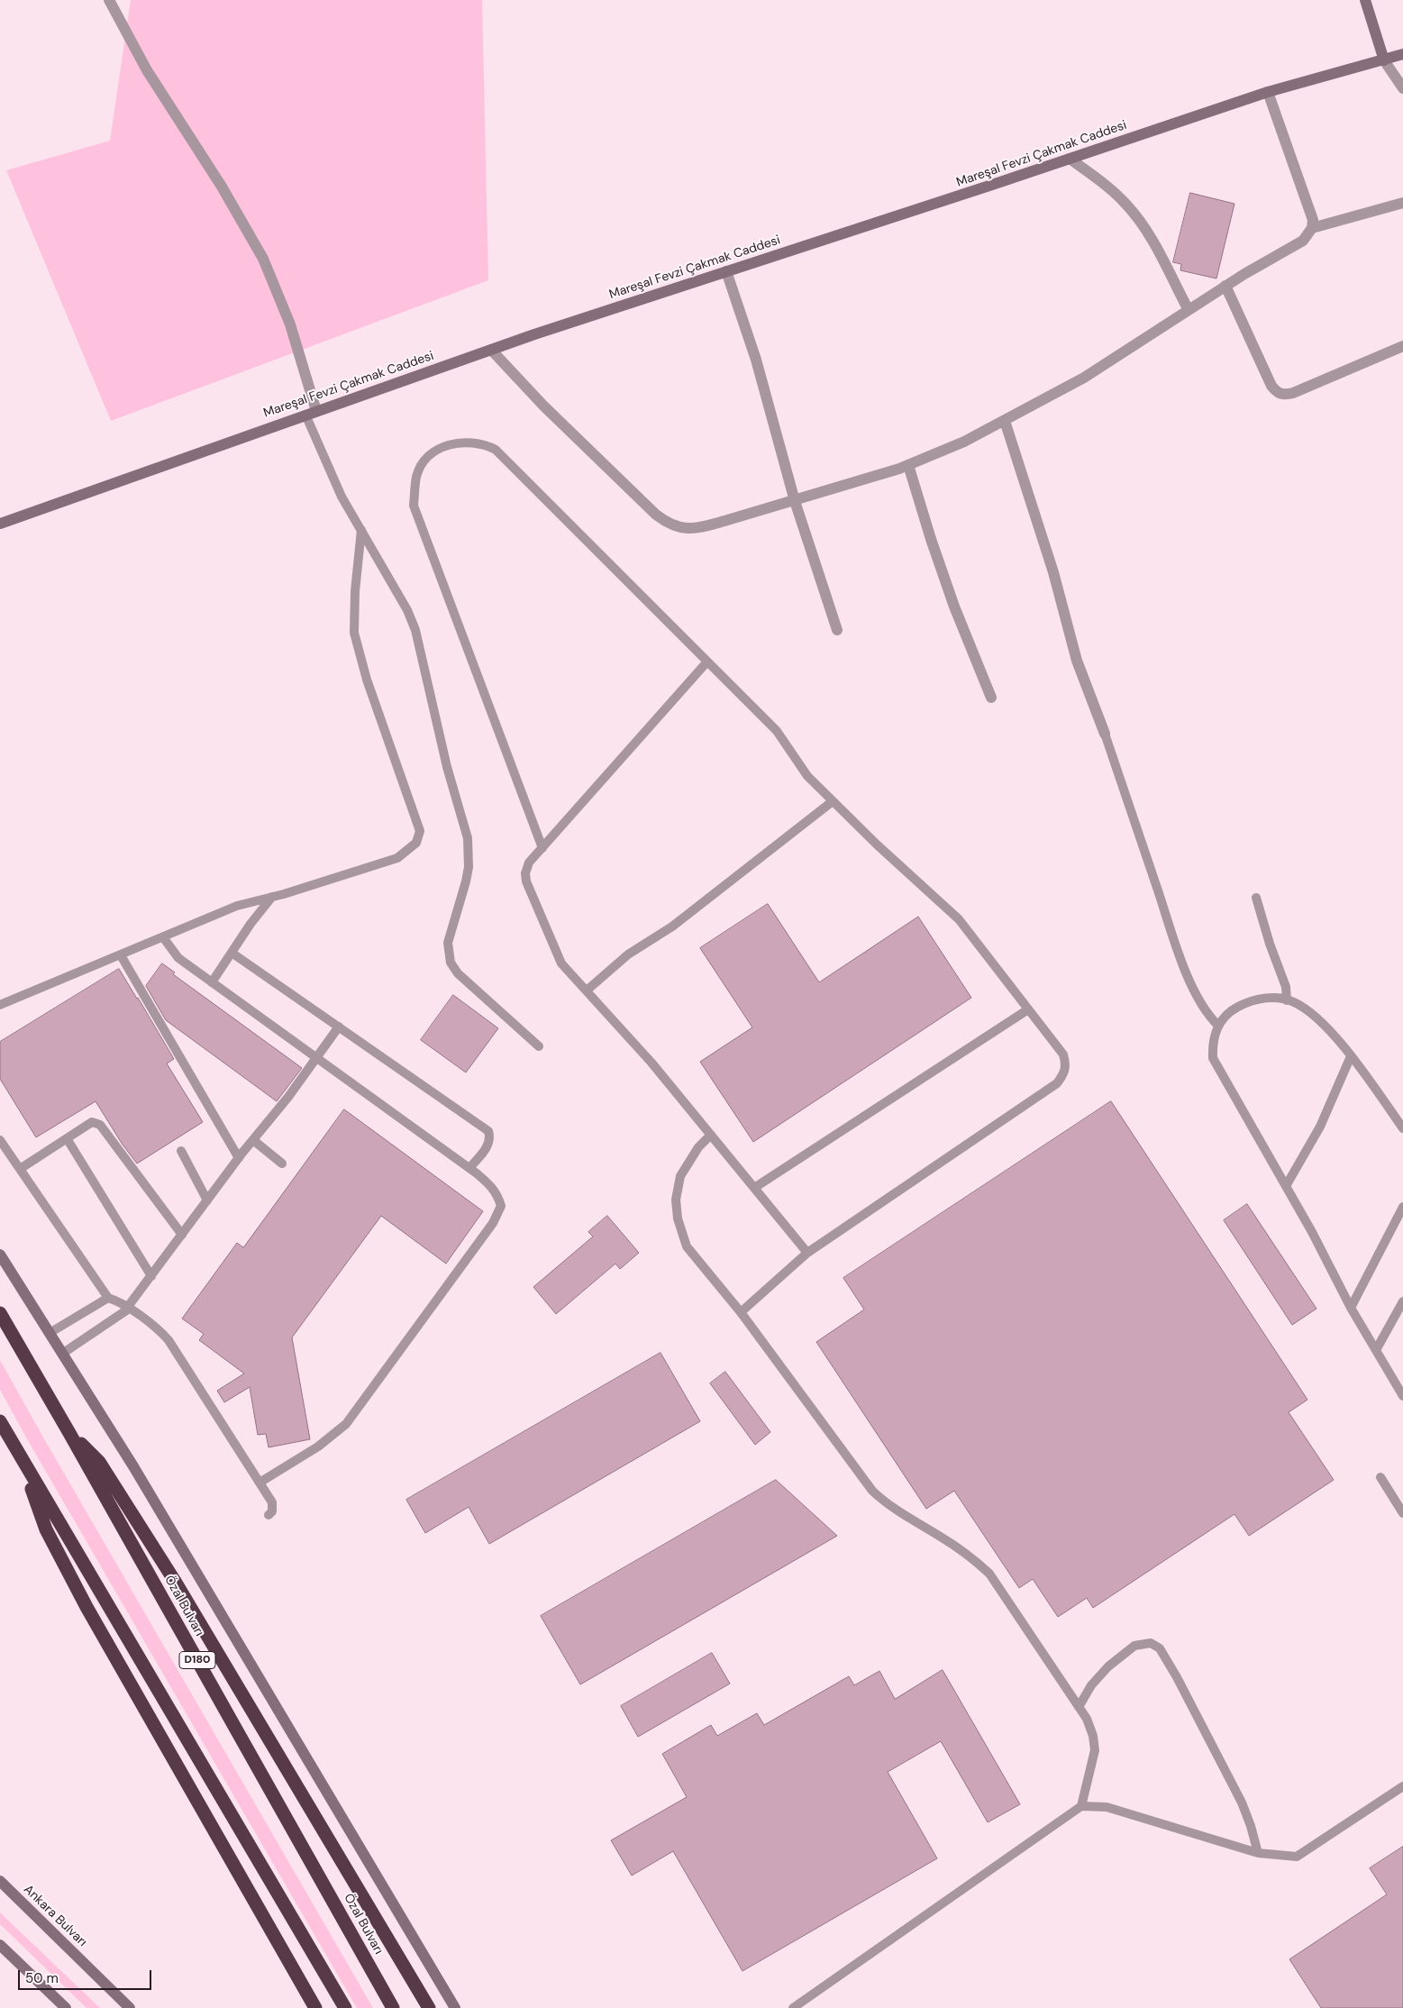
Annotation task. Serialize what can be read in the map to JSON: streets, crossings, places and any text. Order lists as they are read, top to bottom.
{
  "streets": {
    "highway": ["Özal Bulvarı", "D180"],
    "street": ["Mareşal Fevzi Çakmak Caddesi", "Ankara Bulvarı"]
  },
  "crossings": [
    ["Özal Bulvarı", "D180"]
  ],
  "scale_bar": "50 m"
}
